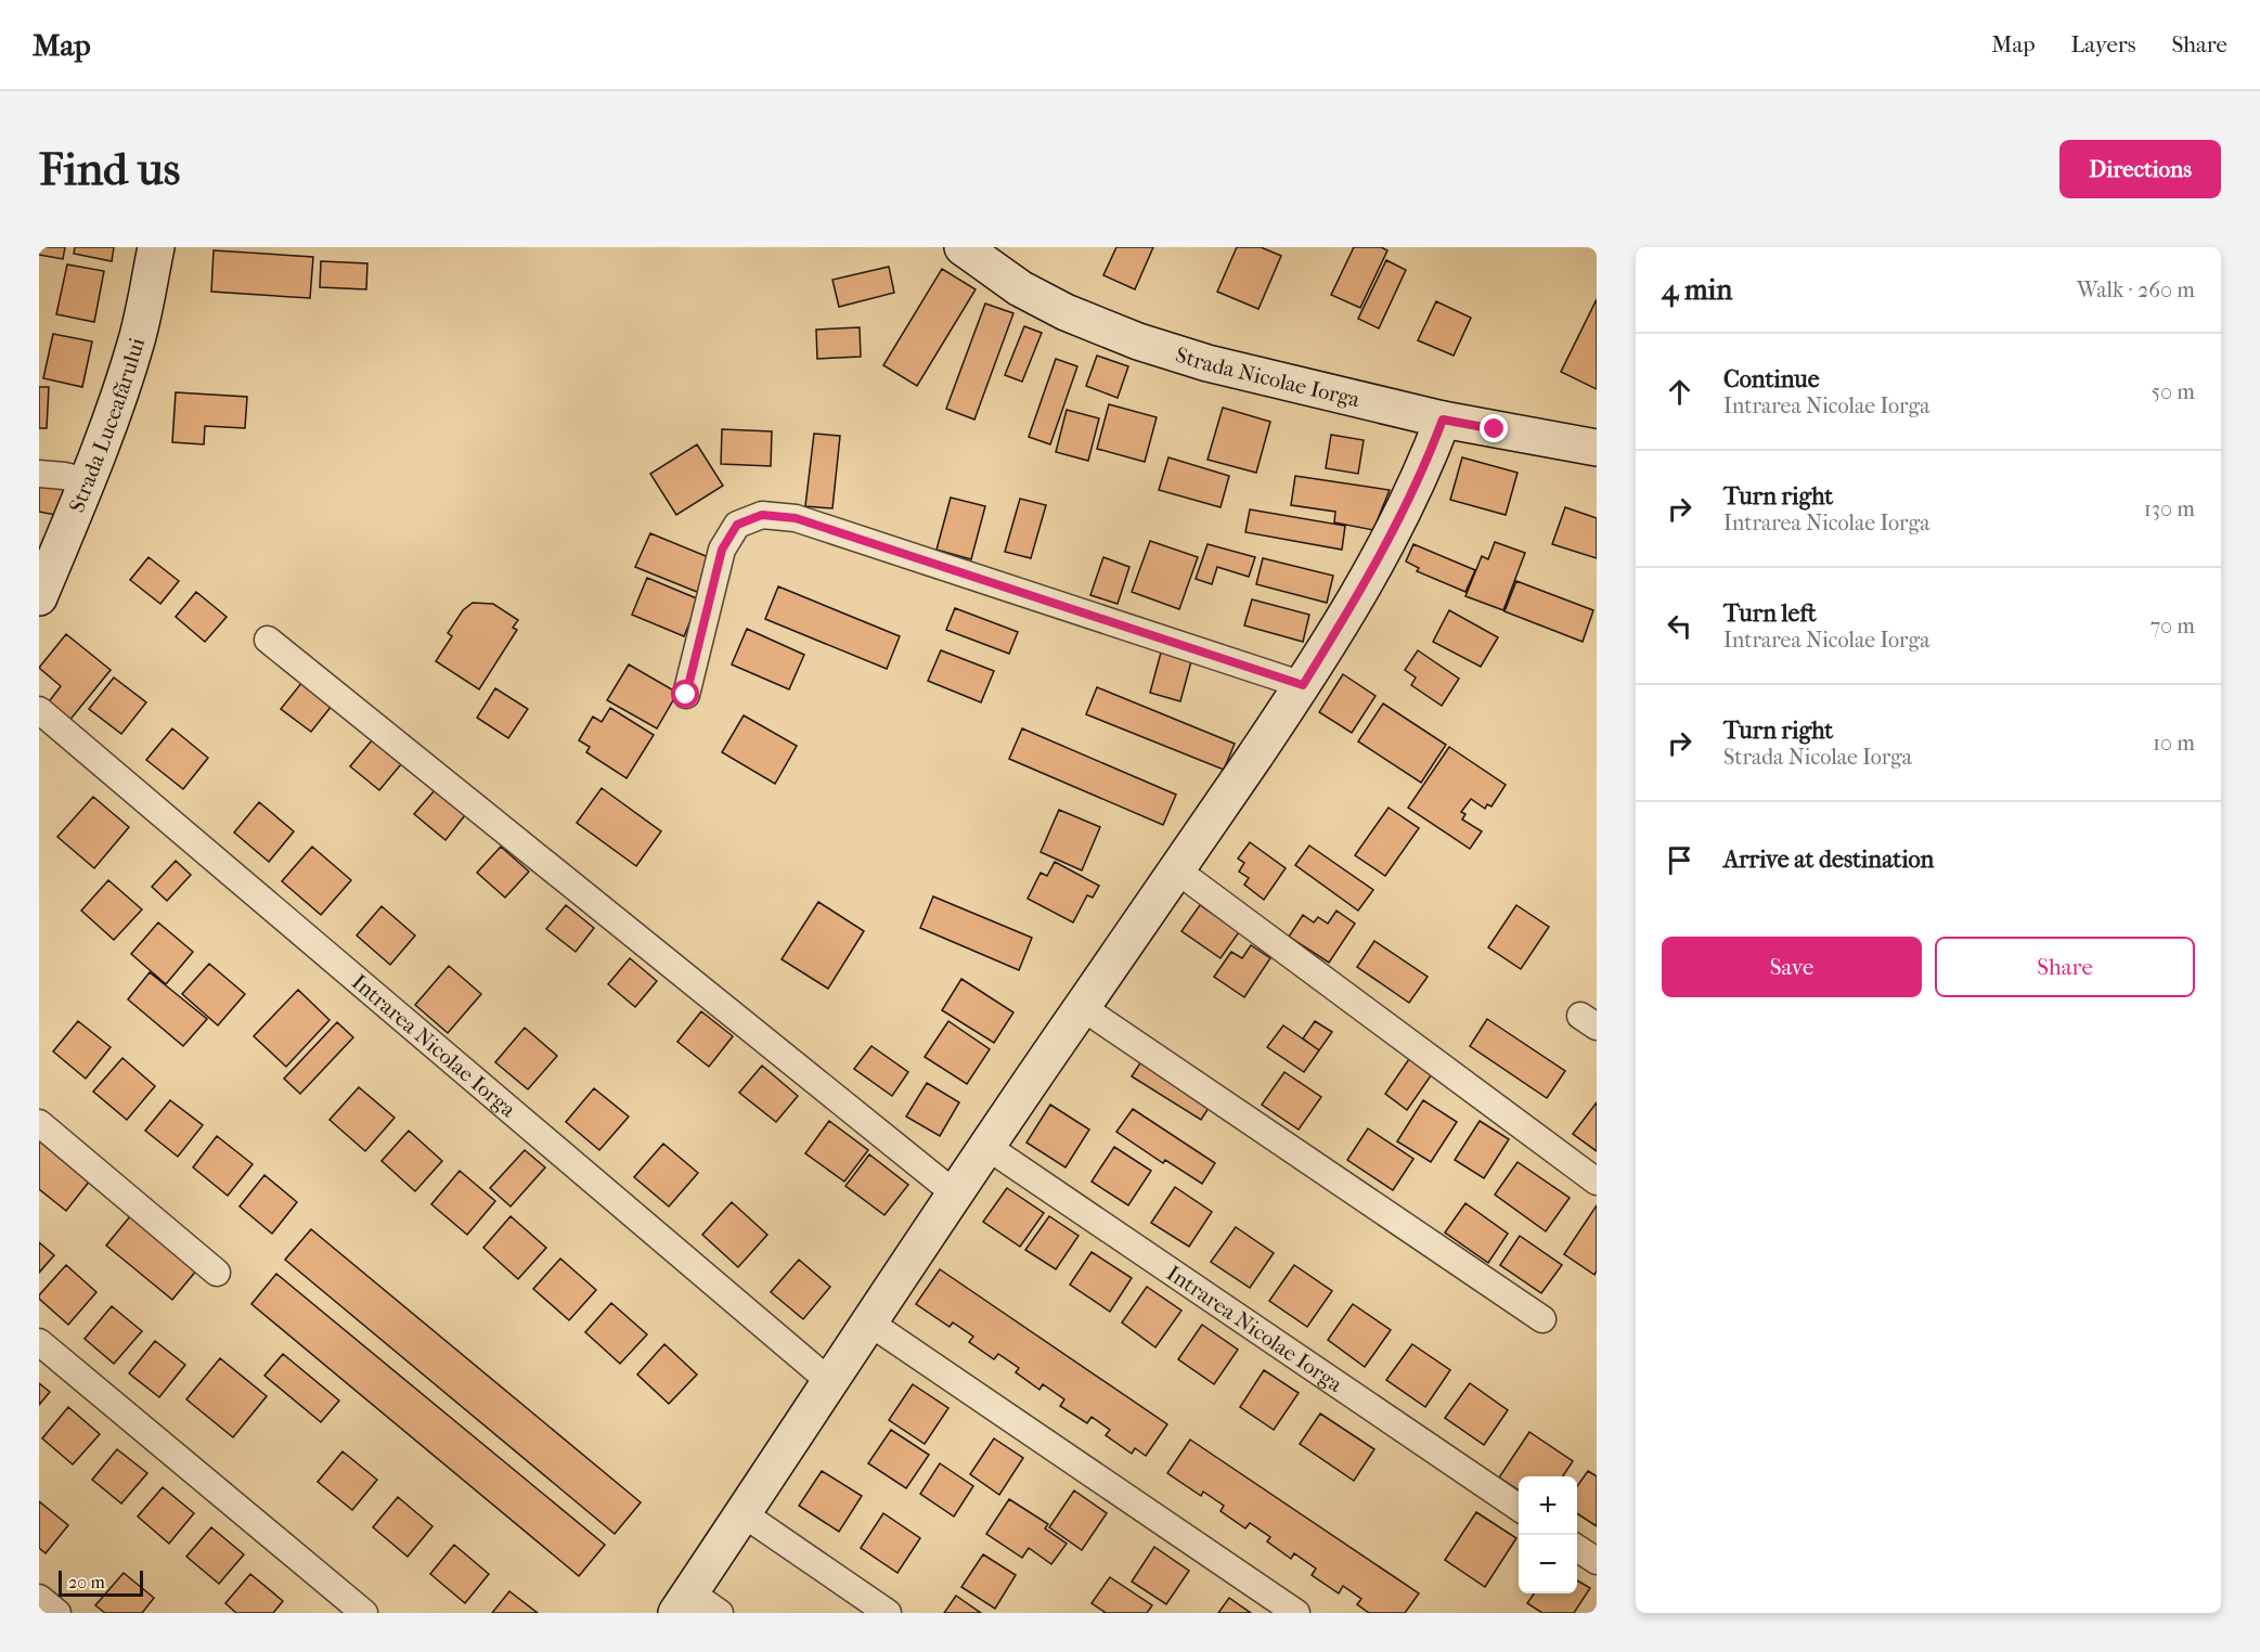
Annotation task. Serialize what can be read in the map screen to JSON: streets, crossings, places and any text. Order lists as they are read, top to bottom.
{
  "streets": {
    "street": ["Strada Nicolae Iorga", "Strada Luceafărului", "Intrarea Nicolae Iorga"]
  },
  "scale_bar": "20 m",
  "page": {
    "header": "Map",
    "nav": ["Map", "Layers", "Share"],
    "buttons": [
      "Directions",
      ["Save", "Share"]
    ],
    "title": "Find us",
    "heading": ["4 min", "Walk · 260 m"],
    "list": [
      ["Continue", "Intrarea Nicolae Iorga", "50 m"],
      ["Turn right", "Intrarea Nicolae Iorga", "130 m"],
      ["Turn left", "Intrarea Nicolae Iorga", "70 m"],
      ["Turn right", "Strada Nicolae Iorga", "10 m"],
      "Arrive at destination"
    ],
    "map_buttons": ["+", "−"],
    "scale": "20 m"
  }
}
